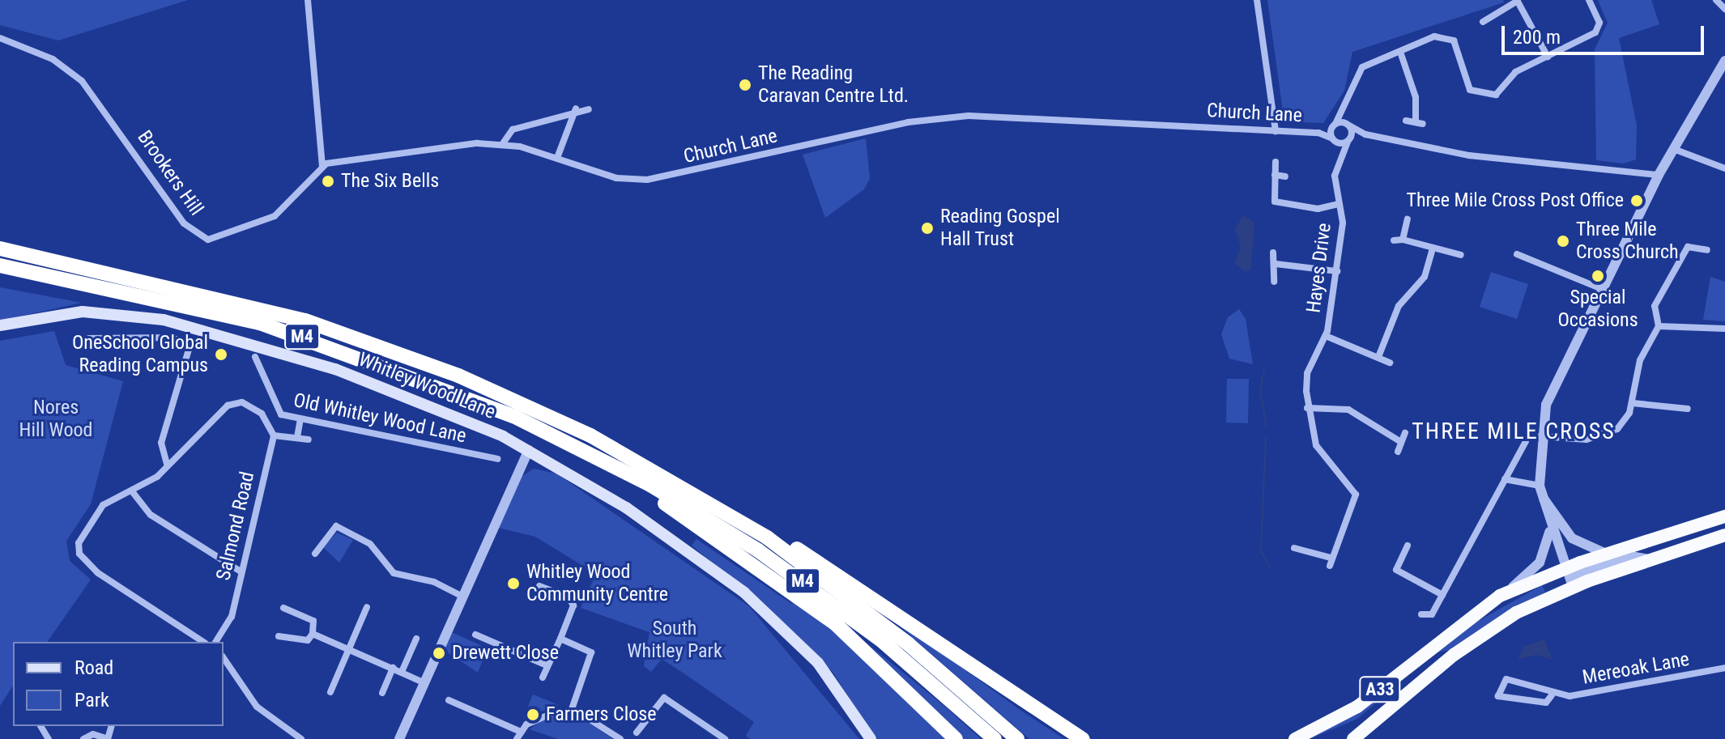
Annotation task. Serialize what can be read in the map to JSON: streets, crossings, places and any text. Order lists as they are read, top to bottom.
{
  "streets": {
    "highway": ["M4", "A33"],
    "main road": ["Whitley Wood Lane"],
    "street": [
      "Church Lane",
      "Brookers Hill",
      "Hayes Drive",
      "Old Whitley Wood Lane",
      "Salmond Road",
      "Mereoak Lane"
    ]
  },
  "crossings": [
    ["Church Lane", "Brookers Hill"],
    ["Church Lane", "Hayes Drive"]
  ],
  "districts": ["THREE MILE CROSS"],
  "parks": ["Nores Hill Wood", "South Whitley Park"],
  "places": [
    "The Reading Caravan Centre Ltd.",
    "The Six Bells",
    "Three Mile Cross Post Office",
    "Reading Gospel Hall Trust",
    "Three Mile Cross Church",
    "Special Occasions",
    "OneSchool Global Reading Campus",
    "Whitley Wood Community Centre",
    "Drewett Close",
    "Farmers Close"
  ],
  "legend": ["Road", "Park"],
  "scale_bar": "200 m"
}
